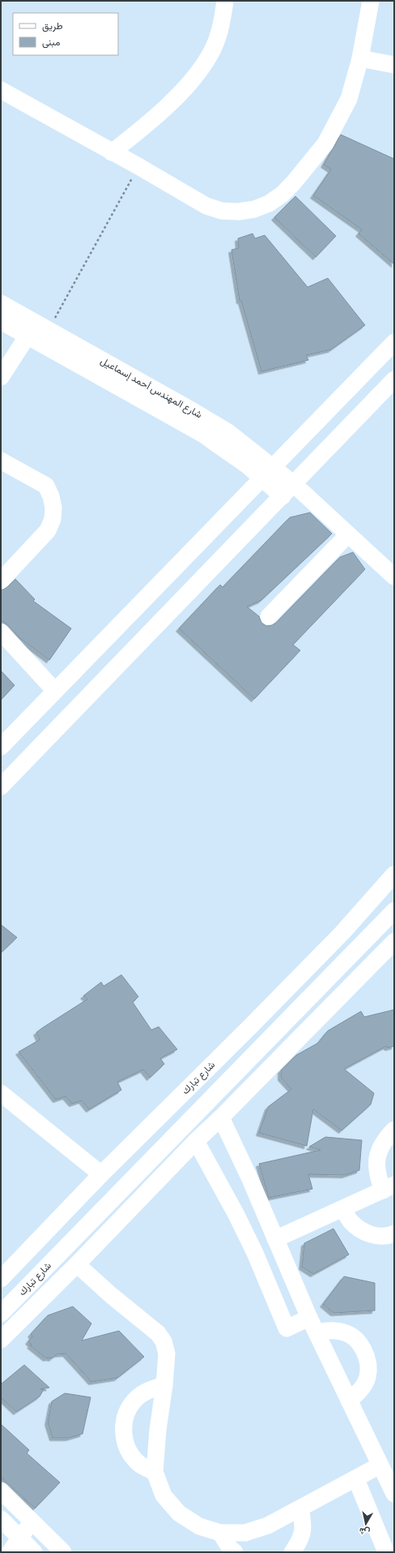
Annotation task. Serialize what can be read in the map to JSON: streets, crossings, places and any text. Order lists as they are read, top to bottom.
{
  "streets": {
    "street": ["شارع المهندس أحمد إسماعيل", "شارع تبارك"]
  },
  "legend": ["طريق", "مبنى"],
  "north": "bottom"
}
